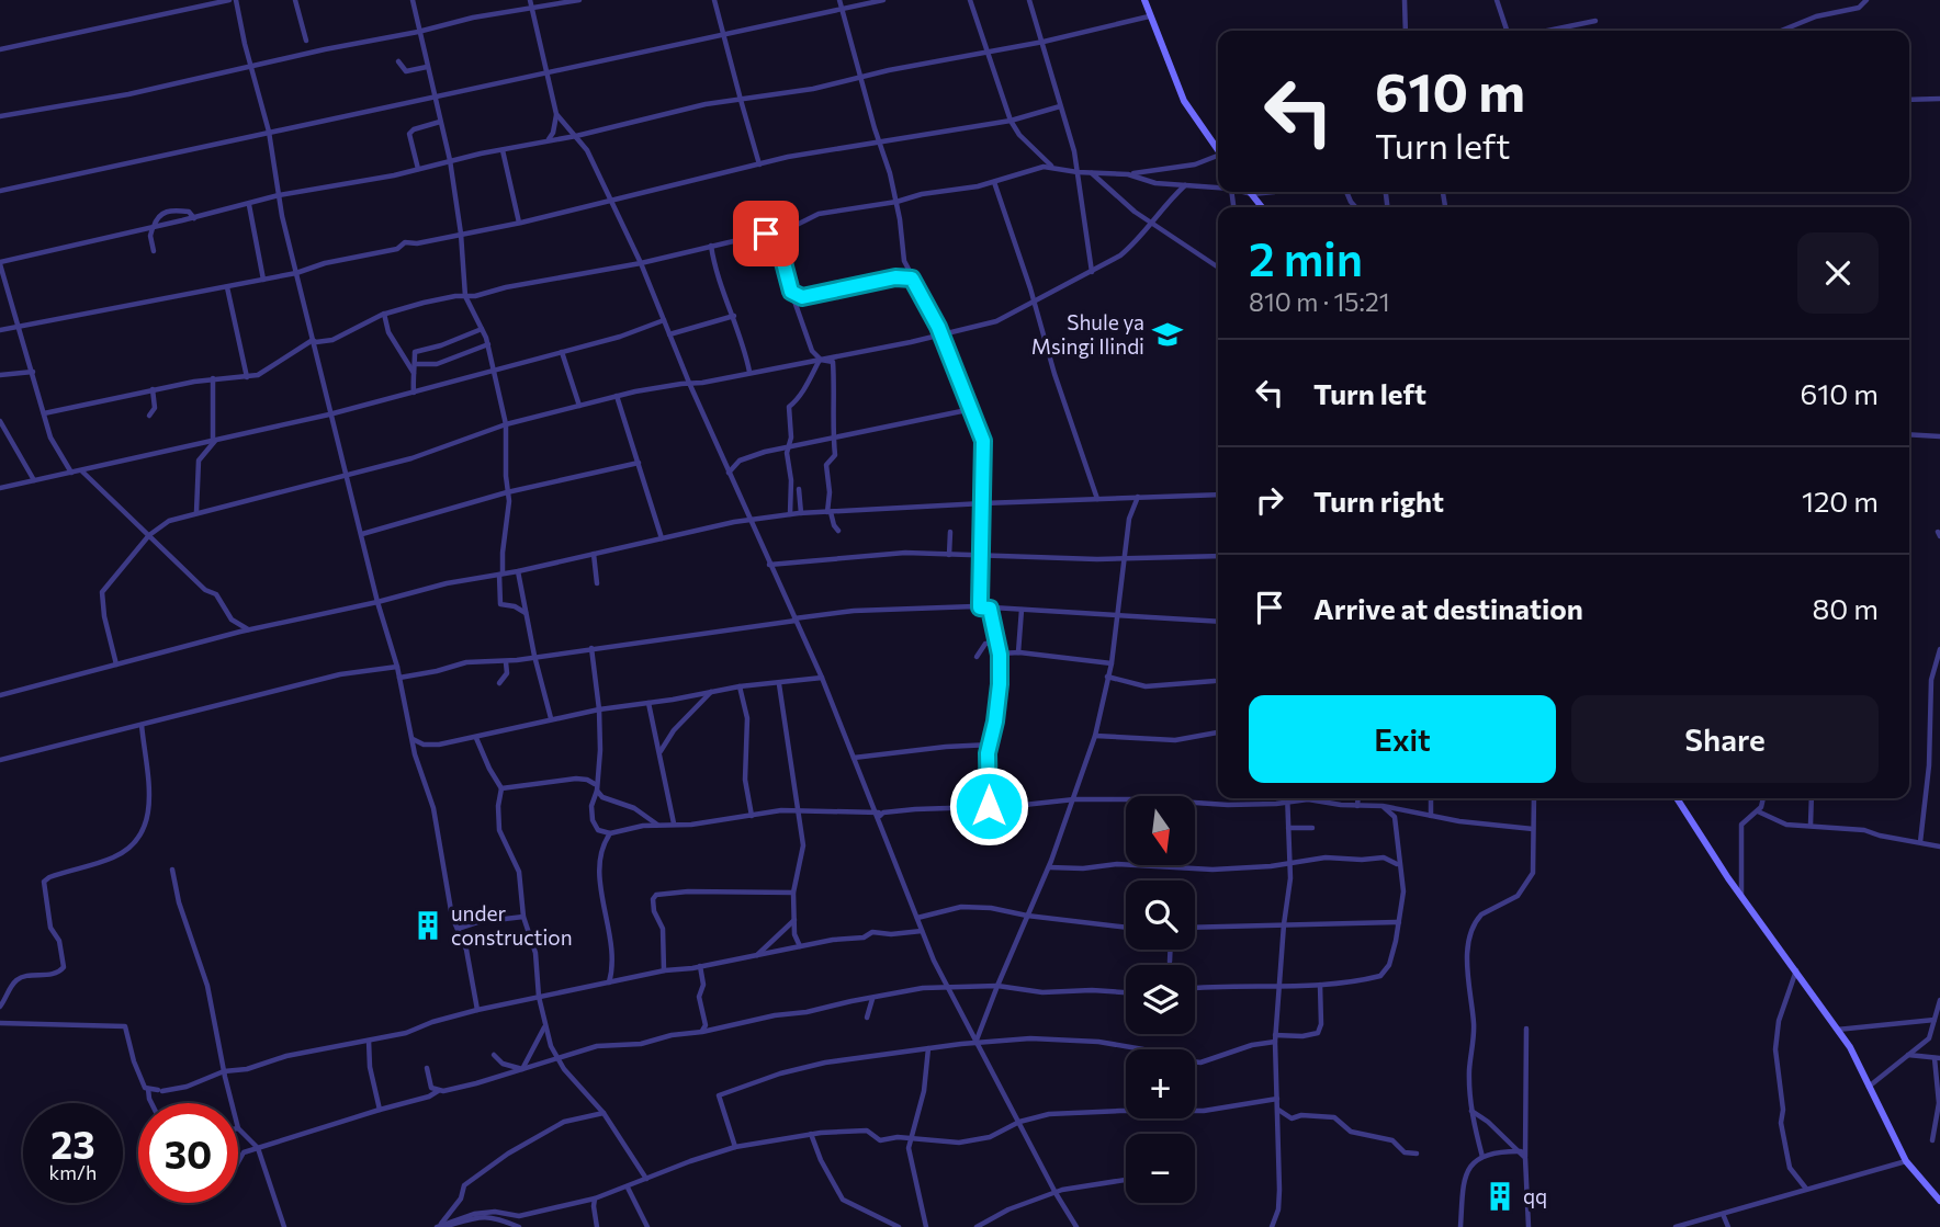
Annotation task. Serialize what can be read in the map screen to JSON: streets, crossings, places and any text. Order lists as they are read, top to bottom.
{
  "places": {
    "school or university": ["Shule ya Msingi Ilindi"],
    "building": ["under construction", "qq"]
  },
  "north": "bottom",
  "page": {
    "turn": ["610 m", "Turn left"],
    "heading": ["2 min", "810 m · 15:21"],
    "list": [
      {
        "name": "Turn left",
        "value": "610 m"
      },
      {
        "name": "Turn right",
        "value": "120 m"
      },
      {
        "name": "Arrive at destination",
        "value": "80 m"
      }
    ],
    "buttons": ["Exit", "Share"],
    "map_buttons": ["+", "−"],
    "speed": "23 km/h",
    "limit": "30"
  }
}
